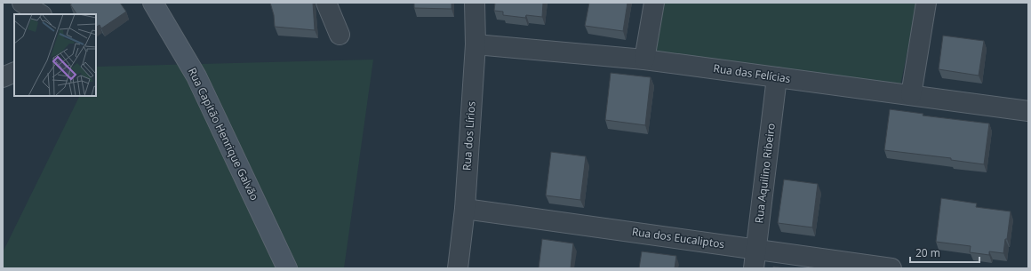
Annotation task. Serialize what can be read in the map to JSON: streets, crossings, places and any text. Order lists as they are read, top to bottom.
{
  "streets": {
    "street": [
      "Rua das Felícias",
      "Rua Capitão Henrique Galvão",
      "Rua dos Lírios",
      "Rua Aquilino Ribeiro",
      "Rua dos Eucaliptos"
    ]
  },
  "crossings": [
    ["Rua das Felícias", "Rua dos Lírios"],
    ["Rua das Felícias", "Rua Aquilino Ribeiro"],
    ["Rua dos Lírios", "Rua dos Eucaliptos"],
    ["Rua Aquilino Ribeiro", "Rua dos Eucaliptos"]
  ],
  "scale_bar": "20 m"
}
